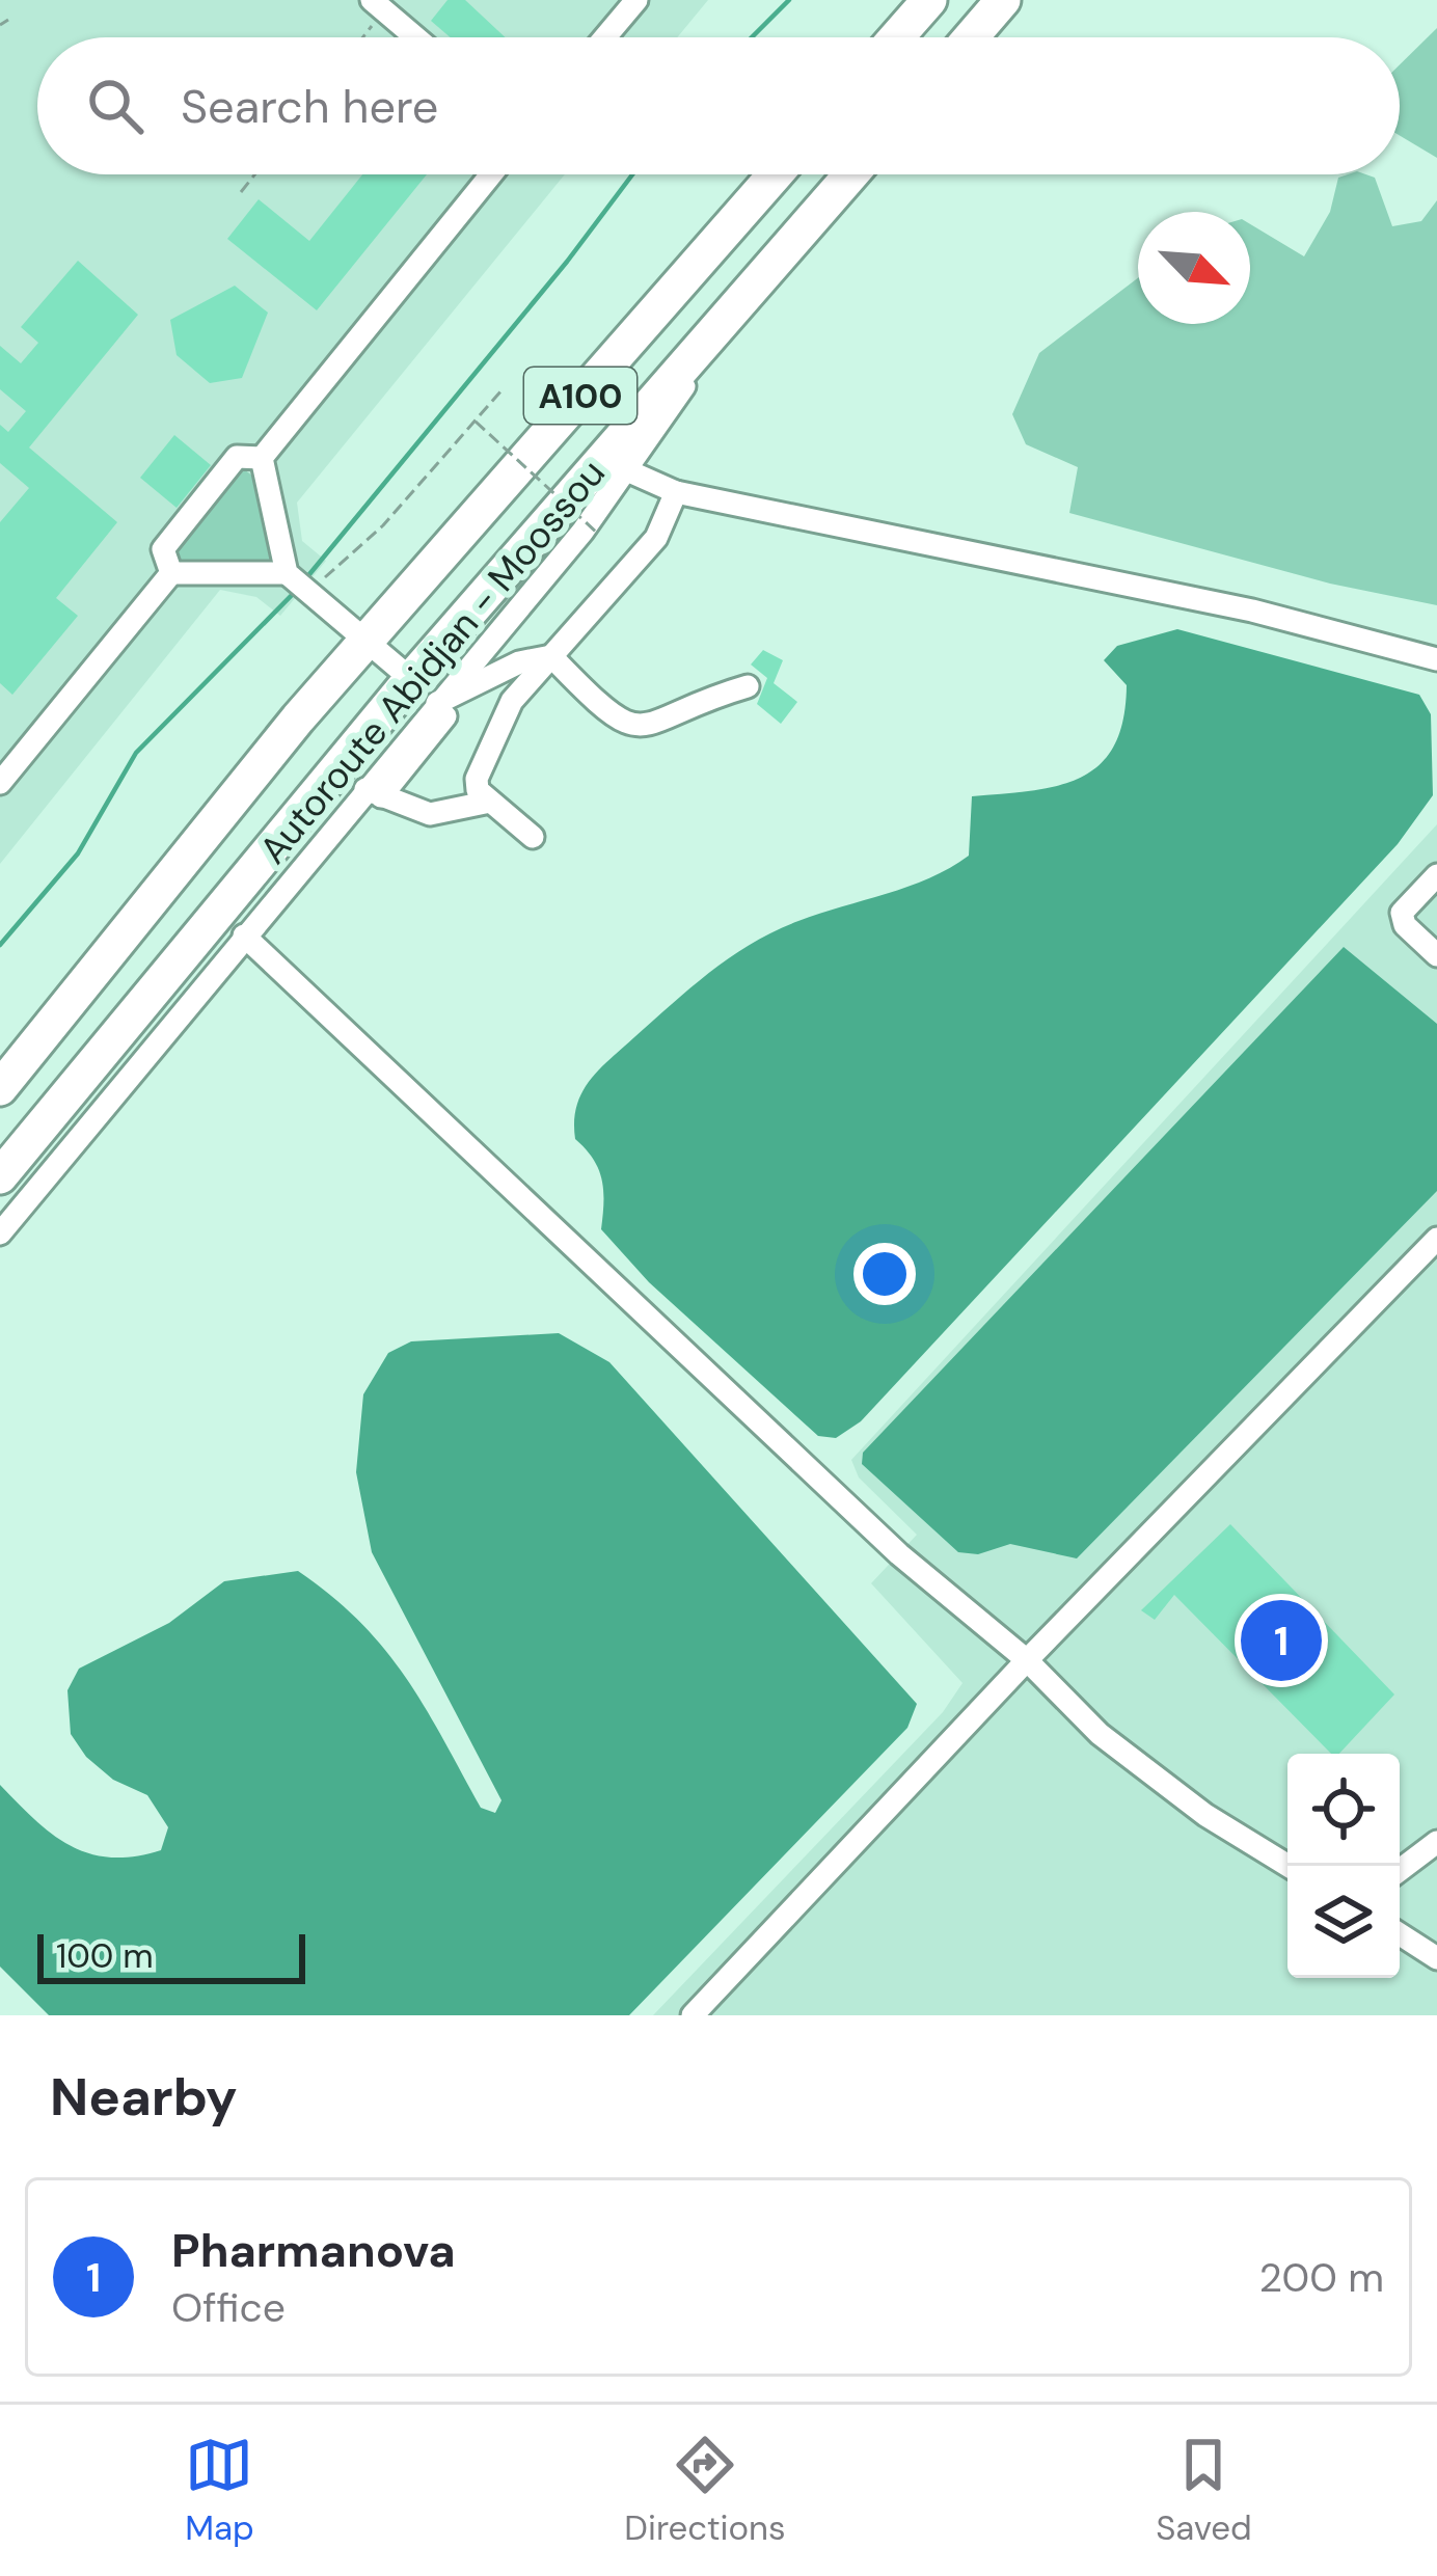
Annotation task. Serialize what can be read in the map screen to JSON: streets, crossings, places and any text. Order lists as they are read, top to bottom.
{
  "streets": {
    "highway": ["A100", "Autoroute Abidjan - Moossou"]
  },
  "scale_bar": "100 m",
  "north": "bottom right",
  "page": {
    "search": "Search here",
    "pins": "1",
    "scale": "100 m",
    "heading": "Nearby",
    "list": [
      {
        "mark": "1",
        "name": "Pharmanova",
        "note": "Office",
        "value": "200 m"
      }
    ],
    "nav": ["Map", "Directions", "Saved"]
  }
}
